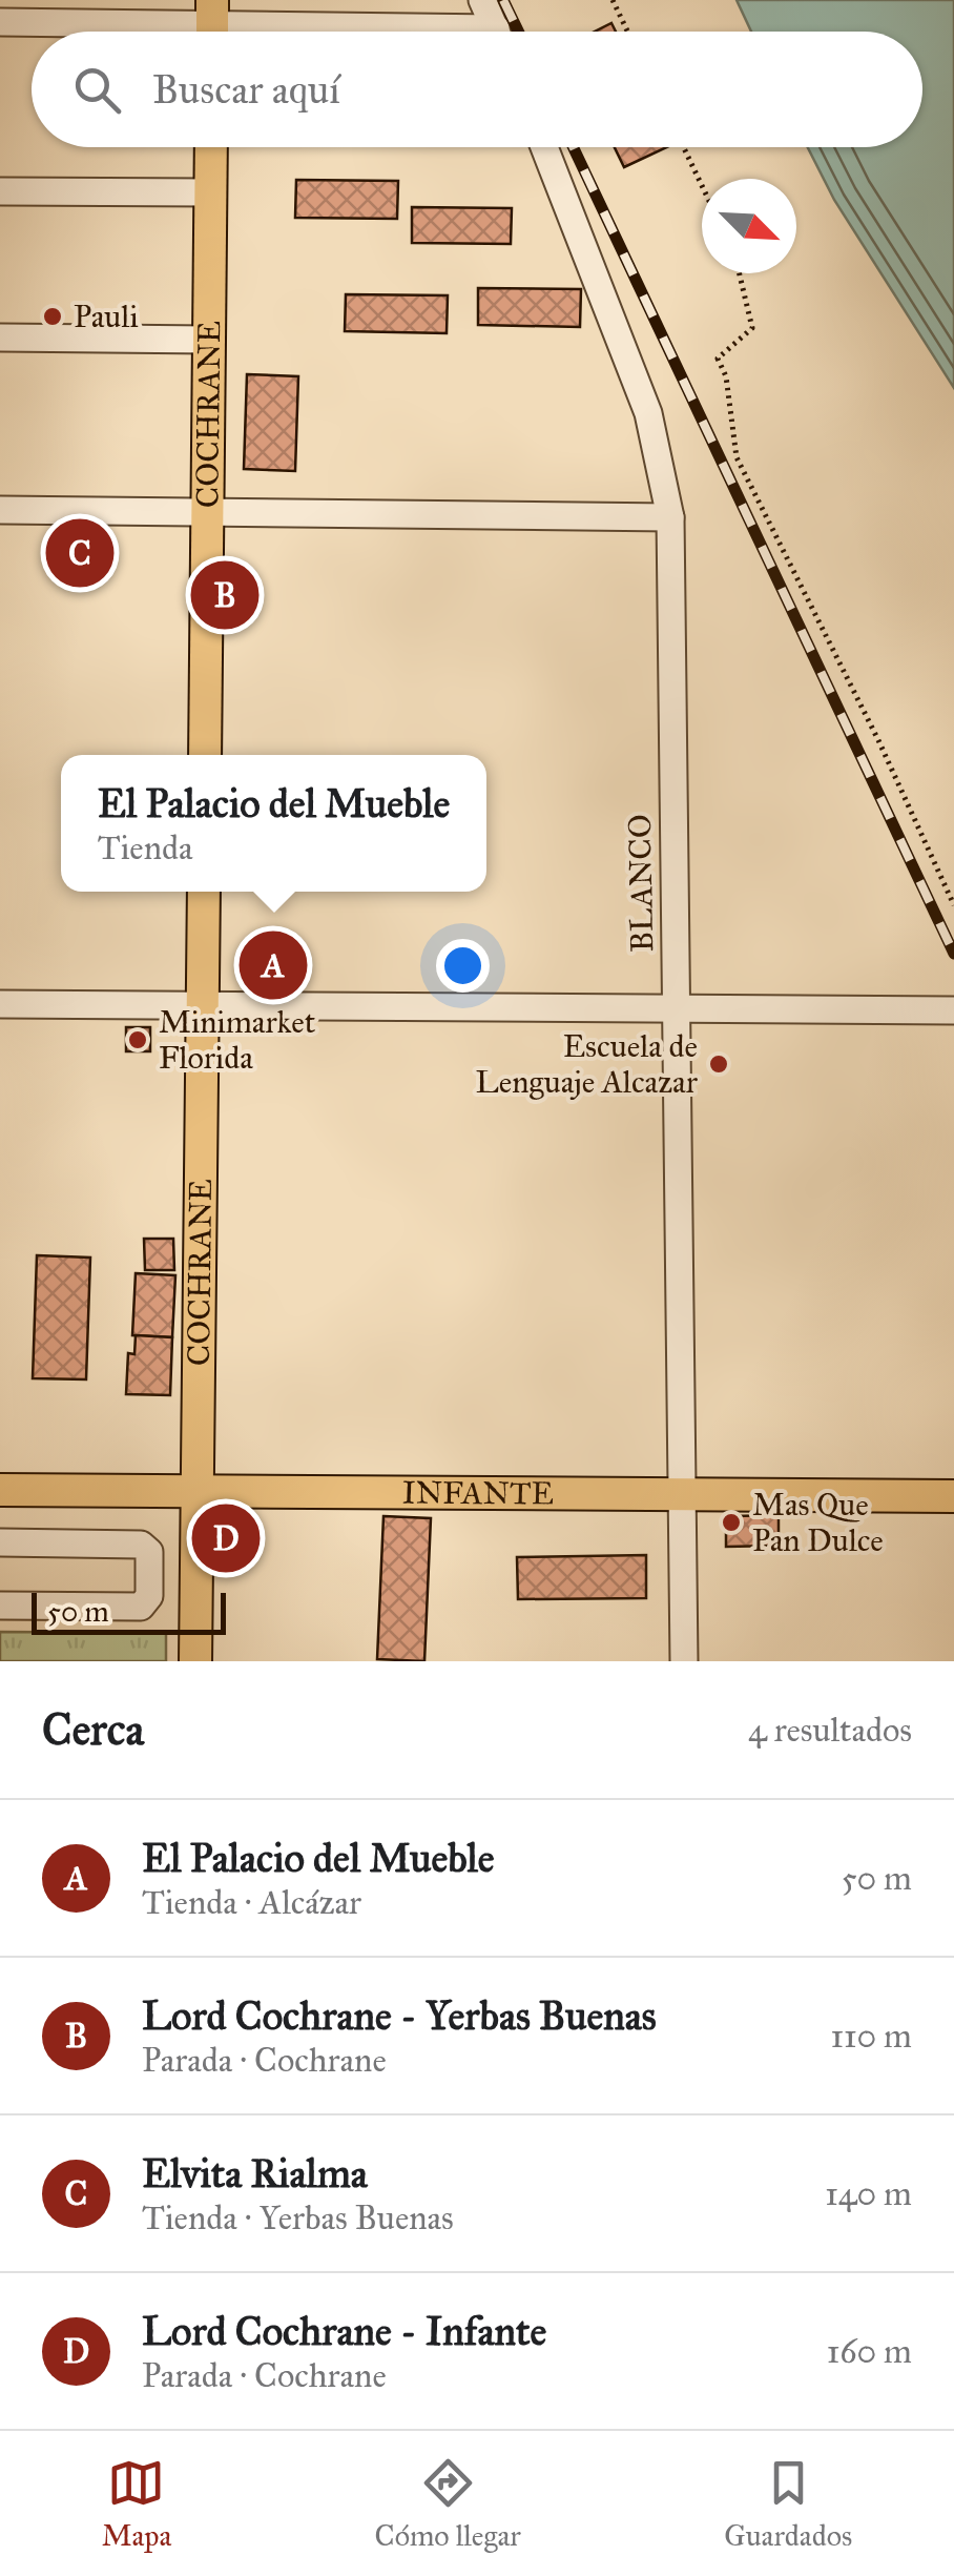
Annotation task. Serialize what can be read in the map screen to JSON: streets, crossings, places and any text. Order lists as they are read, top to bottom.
{
  "streets": {
    "main road": ["COCHRANE", "INFANTE"],
    "street": ["BLANCO"]
  },
  "crossings": [
    ["COCHRANE", "INFANTE"],
    ["BLANCO", "INFANTE"]
  ],
  "places": [
    "Pauli",
    "Minimarket Florida",
    "Escuela de Lenguaje Alcazar",
    "Mas Que Pan Dulce"
  ],
  "scale_bar": "50 m",
  "north": "bottom right",
  "page": {
    "search": "Buscar aquí",
    "pins": [
      "C",
      "B",
      "A",
      "D"
    ],
    "popup": ["El Palacio del Mueble", "Tienda"],
    "scale": "50 m",
    "heading": ["Cerca", "4 resultados"],
    "list": [
      {
        "mark": "A",
        "name": "El Palacio del Mueble",
        "note": "Tienda · Alcázar",
        "value": "50 m"
      },
      {
        "mark": "B",
        "name": "Lord Cochrane - Yerbas Buenas",
        "note": "Parada · Cochrane",
        "value": "110 m"
      },
      {
        "mark": "C",
        "name": "Elvita Rialma",
        "note": "Tienda · Yerbas Buenas",
        "value": "140 m"
      },
      {
        "mark": "D",
        "name": "Lord Cochrane - Infante",
        "note": "Parada · Cochrane",
        "value": "160 m"
      }
    ],
    "nav": ["Mapa", "Cómo llegar", "Guardados"]
  }
}
